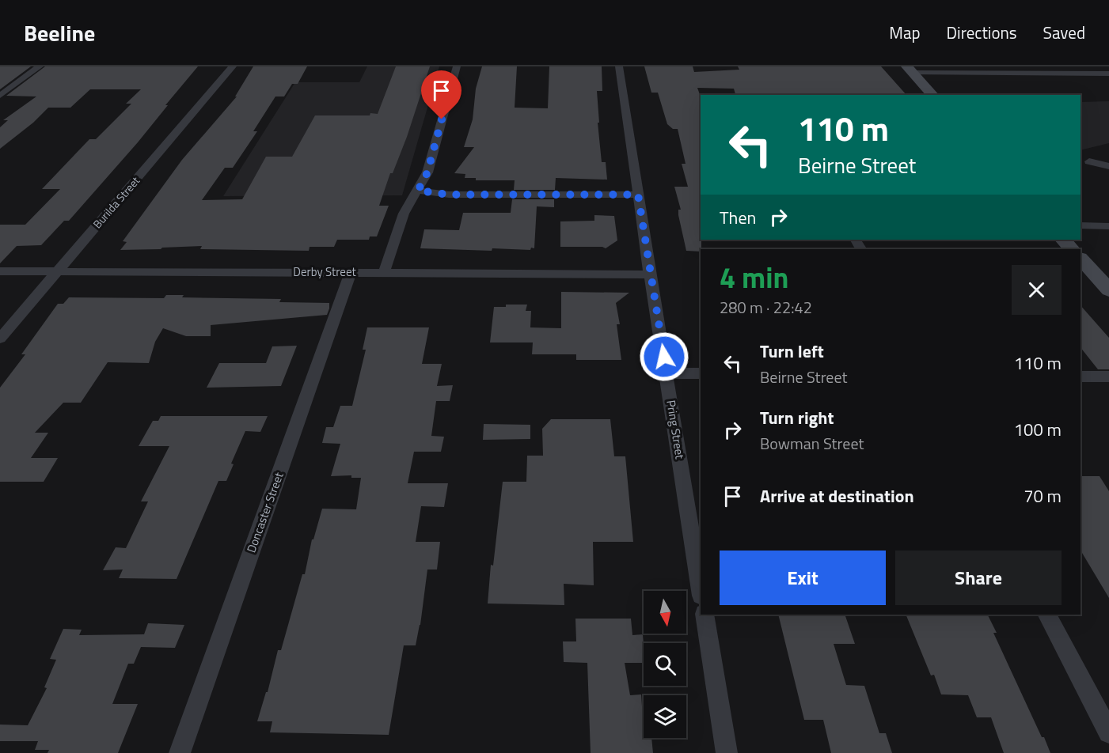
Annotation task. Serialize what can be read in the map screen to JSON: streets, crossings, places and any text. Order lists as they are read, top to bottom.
{
  "streets": {
    "street": [
      "Burilda Street",
      "Derby Street",
      "Pring Street",
      "Doncaster Street"
    ]
  },
  "crossings": [
    ["Burilda Street", "Derby Street"],
    ["Derby Street", "Pring Street"],
    ["Derby Street", "Doncaster Street"]
  ],
  "north": "bottom",
  "page": {
    "header": "Beeline",
    "nav": ["Map", "Directions", "Saved"],
    "turn": ["110 m", "Beirne Street"],
    "then": "Then",
    "heading": ["4 min", "280 m · 22:42"],
    "list": [
      {
        "name": "Turn left",
        "note": "Beirne Street",
        "value": "110 m"
      },
      {
        "name": "Turn right",
        "note": "Bowman Street",
        "value": "100 m"
      },
      {
        "name": "Arrive at destination",
        "value": "70 m"
      }
    ],
    "buttons": ["Exit", "Share"]
  }
}
